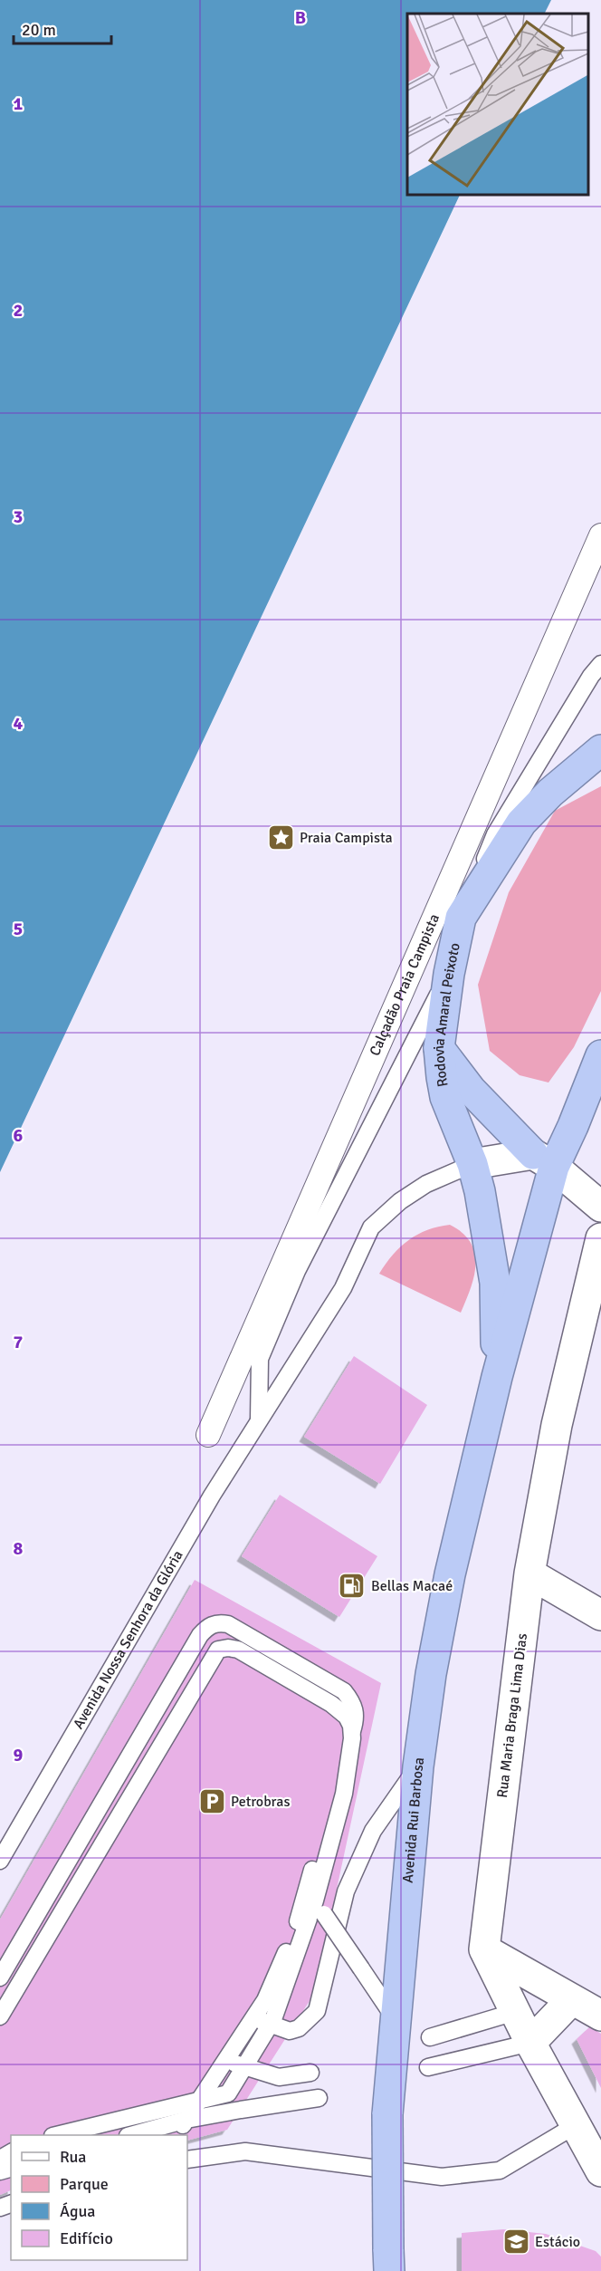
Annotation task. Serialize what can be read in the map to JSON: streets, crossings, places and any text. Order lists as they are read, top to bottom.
{
  "streets": {
    "highway": ["Rodovia Amaral Peixoto", "Avenida Rui Barbosa"],
    "street": ["Calçadão Praia Campista", "Rua Maria Braga Lima Dias"],
    "lane": ["Avenida Nossa Senhora da Glória"]
  },
  "crossings": [
    ["Rodovia Amaral Peixoto", "Avenida Nossa Senhora da Glória"],
    ["Rodovia Amaral Peixoto", "Avenida Rui Barbosa"]
  ],
  "places": {
    "place": ["Praia Campista"],
    "fuel station": ["Bellas Macaé"],
    "parking": ["Petrobras"],
    "school or university": ["Estácio"]
  },
  "legend": [
    "Rua",
    "Parque",
    "Água",
    "Edifício"
  ],
  "scale_bar": "20 m",
  "grid": {
    "columns": ["B"],
    "rows": [
      "1",
      "2",
      "3",
      "4",
      "5",
      "6",
      "7",
      "8",
      "9"
    ]
  }
}
